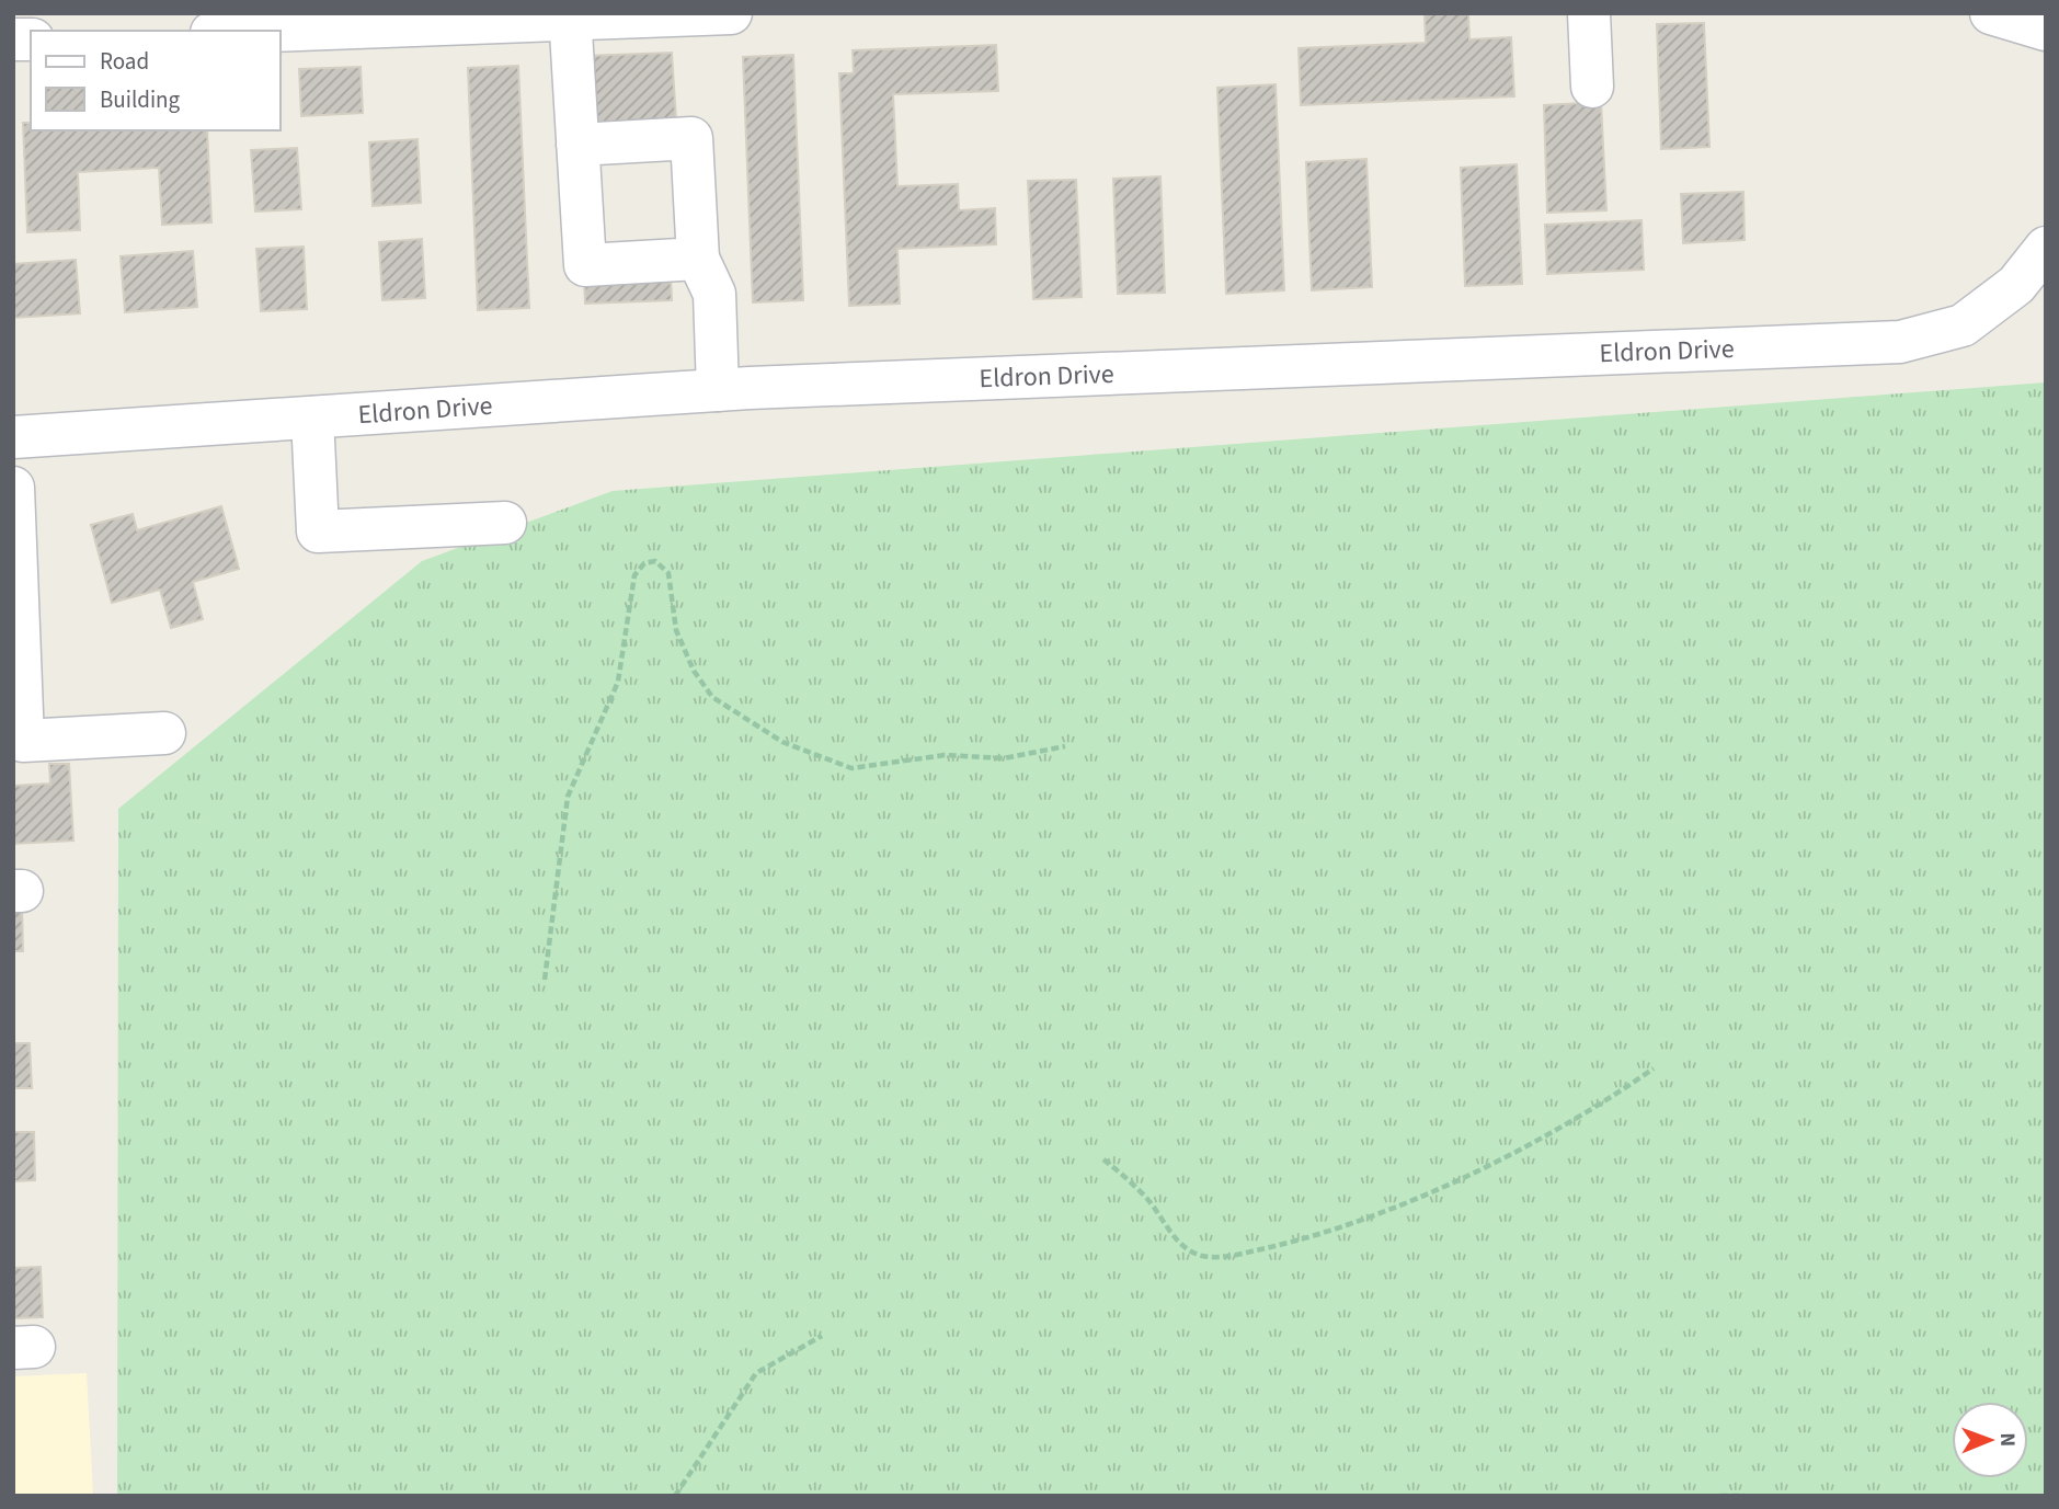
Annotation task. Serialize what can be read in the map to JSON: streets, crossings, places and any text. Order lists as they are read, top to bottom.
{
  "streets": {
    "street": ["Eldron Drive"]
  },
  "legend": ["Road", "Building"],
  "north": "right"
}
